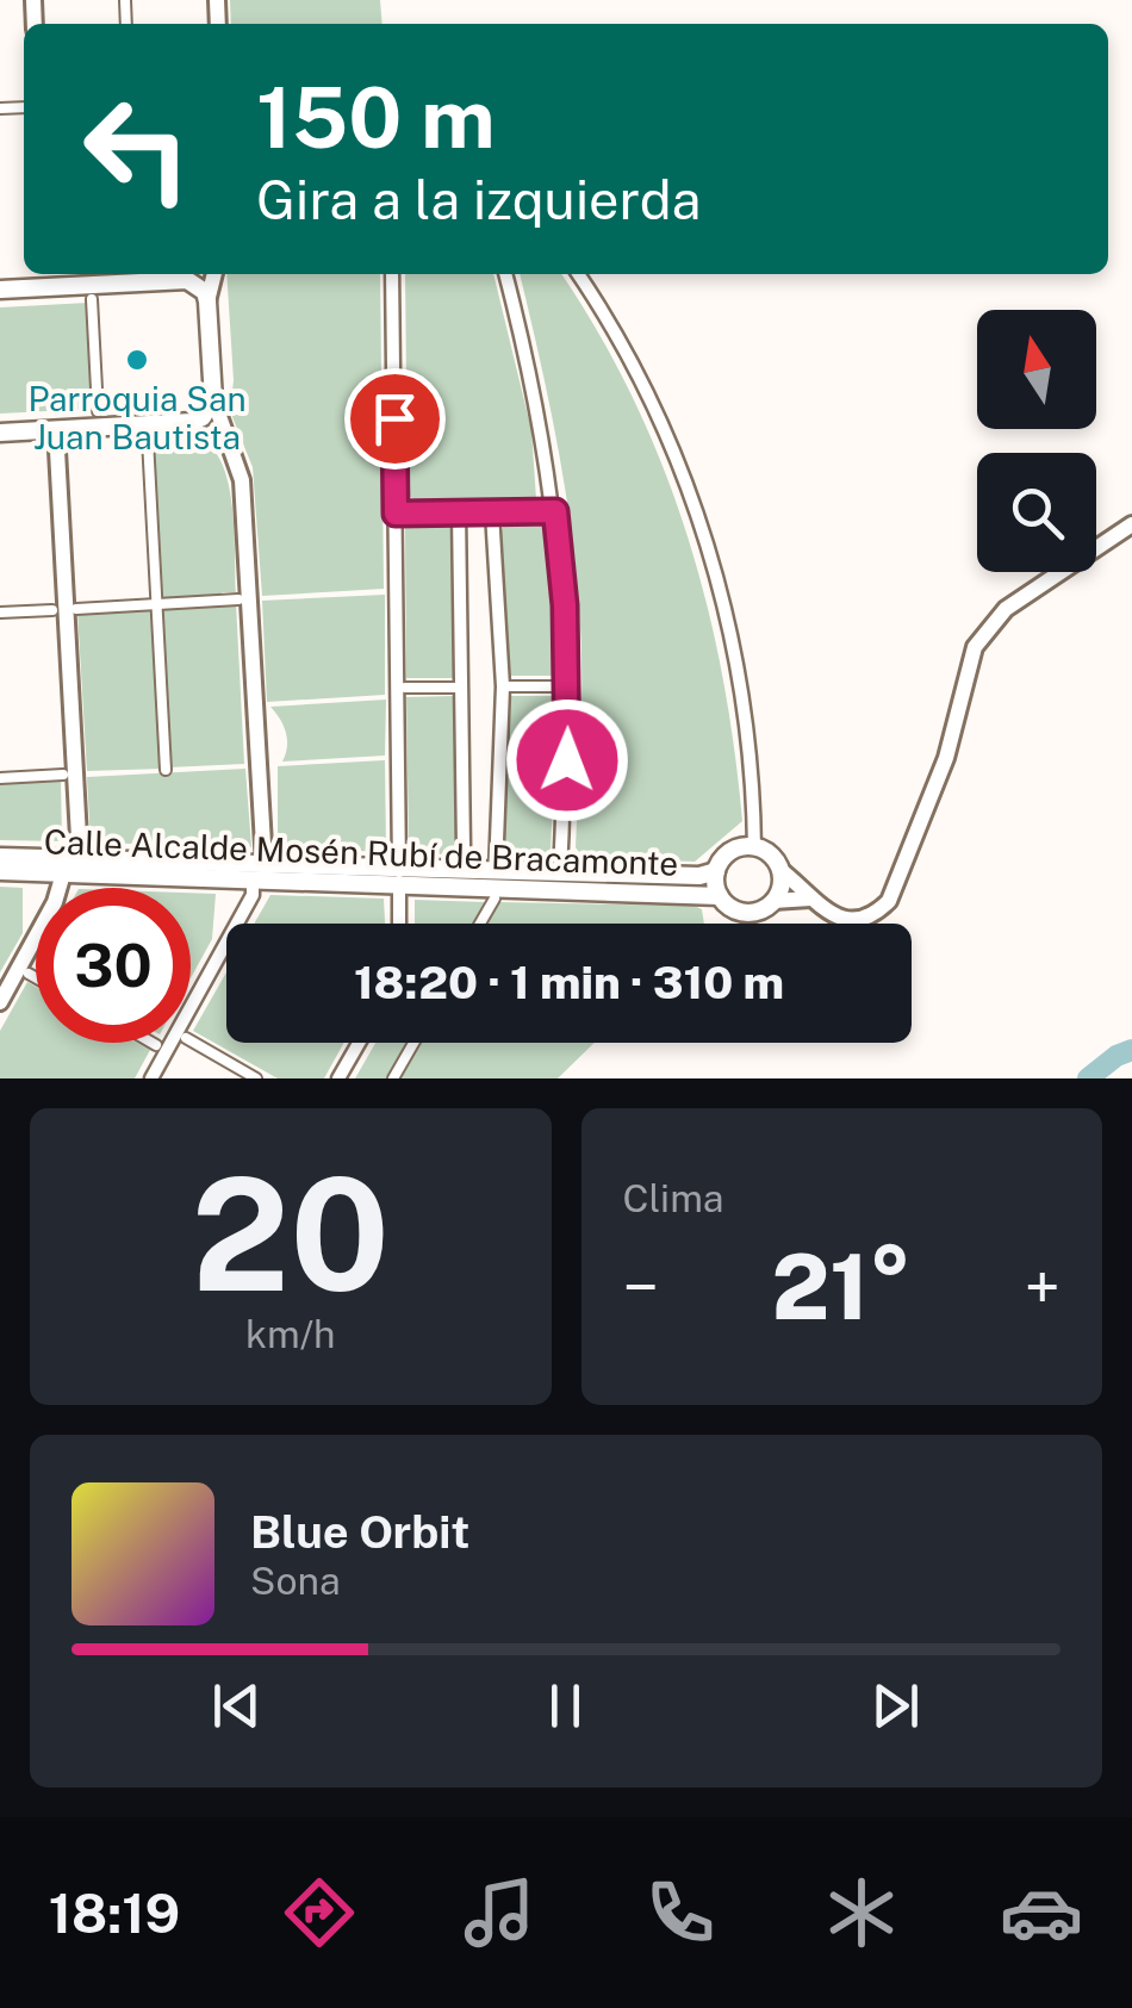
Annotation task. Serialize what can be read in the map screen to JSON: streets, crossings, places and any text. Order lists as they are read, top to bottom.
{
  "streets": {
    "main road": ["Calle Alcalde Mosén Rubí de Bracamonte"]
  },
  "places": ["Parroquia San Juan Bautista"],
  "north": "top",
  "page": {
    "turn": ["150 m", "Gira a la izquierda"],
    "limit": "30",
    "trip": "18:20 · 1 min · 310 m",
    "tile": [
      ["20", "km/h"],
      "Clima"
    ],
    "heat": ["−", "21°", "+"],
    "song": ["Blue Orbit", "Sona"],
    "tabs": "18:19"
  }
}
